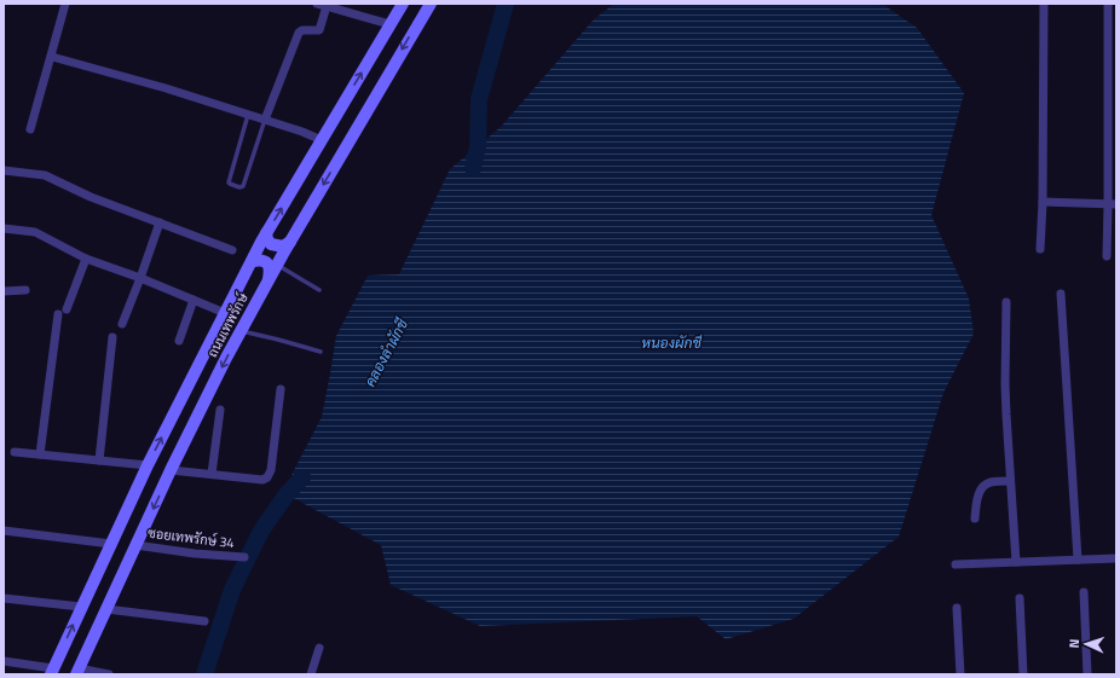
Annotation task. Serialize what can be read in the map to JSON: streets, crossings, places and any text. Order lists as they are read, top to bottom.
{
  "streets": {
    "main road": ["ถนนเทพรักษ์"],
    "street": ["ซอยเทพรักษ์ 34"]
  },
  "crossings": [
    ["ถนนเทพรักษ์", "ซอยเทพรักษ์ 34"]
  ],
  "water": ["หนองผักชี", "คลองลำผักชี"],
  "north": "left"
}
